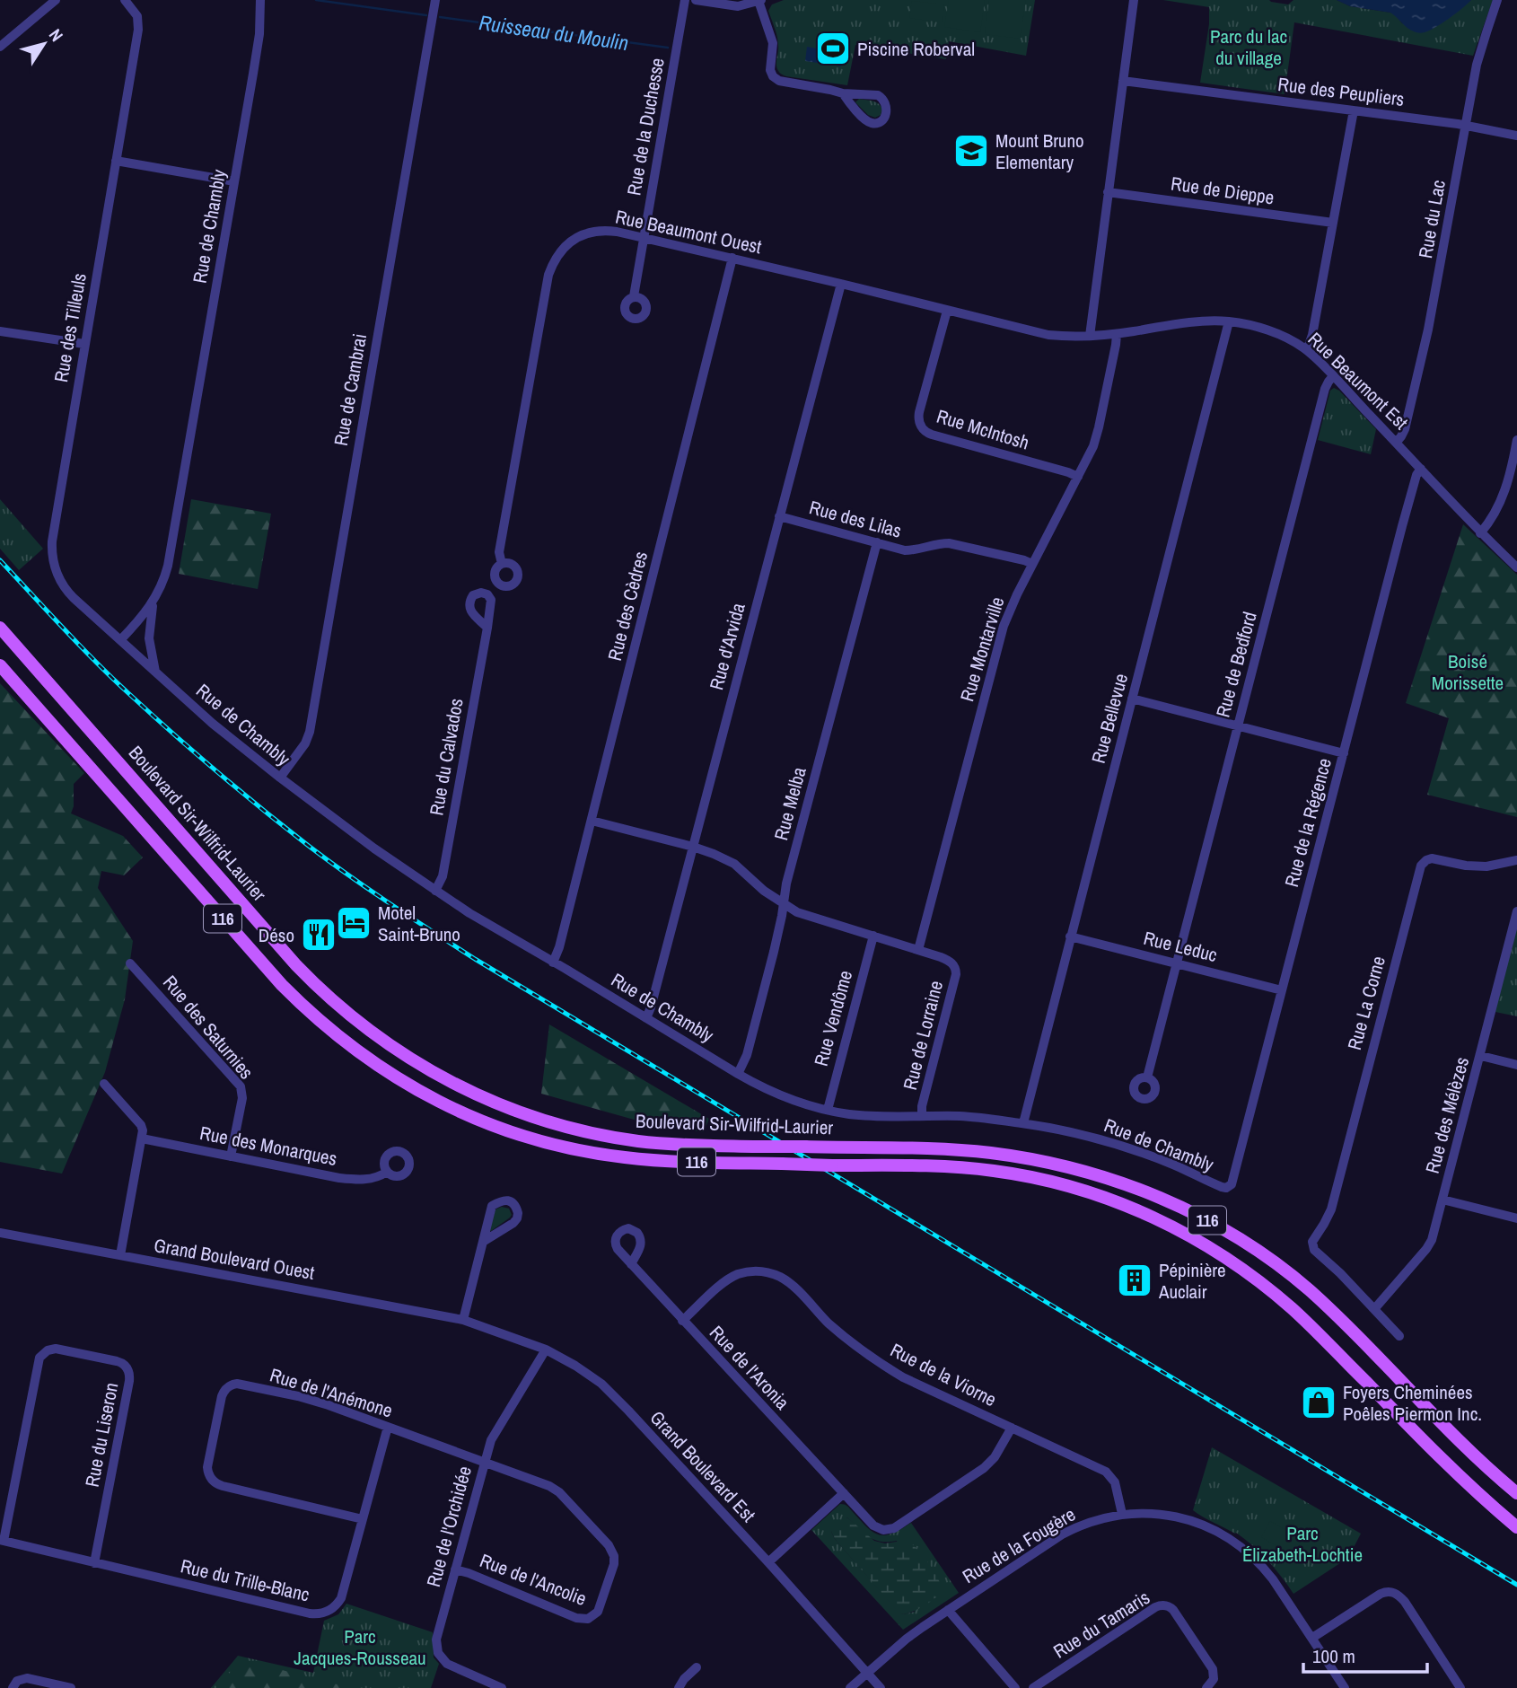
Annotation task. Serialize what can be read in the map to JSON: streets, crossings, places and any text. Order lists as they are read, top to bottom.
{
  "streets": {
    "main road": ["Boulevard Sir-Wilfrid-Laurier", "116"],
    "street": [
      "Rue des Peupliers",
      "Rue de la Duchesse",
      "Rue de Dieppe",
      "Rue du Lac",
      "Rue de Chambly",
      "Rue Beaumont Ouest",
      "Rue des Tilleuls",
      "Rue Beaumont Est",
      "Rue de Cambrai",
      "Rue McIntosh",
      "Rue des Lilas",
      "Rue des Cèdres",
      "Rue d'Arvida",
      "Rue Montarville",
      "Rue de Bedford",
      "Rue Bellevue",
      "Rue du Calvados",
      "Rue Melba",
      "Rue de la Régence",
      "Rue Leduc",
      "Rue La Corne",
      "Rue Vendôme",
      "Rue des Saturnies",
      "Rue de Lorraine",
      "Rue des Mélèzes",
      "Rue des Monarques",
      "Grand Boulevard Ouest",
      "Rue de l'Aronia",
      "Rue de la Viorne",
      "Rue de l'Anémone",
      "Rue du Liseron",
      "Grand Boulevard Est",
      "Rue de l'Orchidée",
      "Rue de la Fougère",
      "Rue de l'Ancolie",
      "Rue du Trille-Blanc",
      "Rue du Tamaris"
    ]
  },
  "crossings": [
    ["Rue des Peupliers", "Rue du Lac"],
    ["Rue de la Duchesse", "Rue Beaumont Ouest"],
    ["Rue du Lac", "Rue Beaumont Est"],
    ["Rue de Chambly", "Rue des Tilleuls"],
    ["Rue de Chambly", "Rue de Cambrai"],
    ["Rue de Chambly", "Rue des Cèdres"],
    ["Rue de Chambly", "Rue d'Arvida"],
    ["Rue de Chambly", "Rue Bellevue"],
    ["Rue de Chambly", "Rue du Calvados"],
    ["Rue de Chambly", "Rue Melba"],
    ["Rue de Chambly", "Rue de la Régence"],
    ["Rue de Chambly", "Rue Vendôme"],
    ["Rue de Chambly", "Rue de Lorraine"],
    ["Rue Beaumont Ouest", "Rue Beaumont Est"],
    ["Rue Beaumont Ouest", "Rue McIntosh"],
    ["Rue Beaumont Ouest", "Rue des Cèdres"],
    ["Rue Beaumont Ouest", "Rue d'Arvida"],
    ["Rue Beaumont Est", "Rue Montarville"],
    ["Rue Beaumont Est", "Rue de Bedford"],
    ["Rue Beaumont Est", "Rue Bellevue"],
    ["Rue Beaumont Est", "Rue de la Régence"],
    ["Rue McIntosh", "Rue Montarville"],
    ["Rue des Lilas", "Rue d'Arvida"],
    ["Rue des Lilas", "Rue Montarville"],
    ["Rue des Lilas", "Rue Melba"],
    ["Rue des Cèdres", "Rue de Lorraine"],
    ["Rue d'Arvida", "Rue de Lorraine"],
    ["Rue Montarville", "Rue de Lorraine"],
    ["Rue de Bedford", "Rue Leduc"],
    ["Rue Bellevue", "Rue Leduc"],
    ["Rue Melba", "Rue de Lorraine"],
    ["Rue de la Régence", "Rue Leduc"],
    ["Rue La Corne", "Rue des Mélèzes"],
    ["Rue Vendôme", "Rue de Lorraine"],
    ["Rue des Saturnies", "Rue des Monarques"],
    ["Grand Boulevard Ouest", "Grand Boulevard Est"],
    ["Rue de l'Aronia", "Rue de la Viorne"],
    ["Rue de la Viorne", "Rue de la Fougère"],
    ["Rue de l'Anémone", "Rue de l'Orchidée"],
    ["Rue de l'Anémone", "Rue de l'Ancolie"],
    ["Rue de l'Anémone", "Rue du Trille-Blanc"],
    ["Rue du Liseron", "Rue du Trille-Blanc"],
    ["Grand Boulevard Est", "Rue de l'Orchidée"],
    ["Grand Boulevard Est", "Rue de la Fougère"],
    ["Rue de l'Orchidée", "Rue de l'Ancolie"]
  ],
  "water": ["Ruisseau du Moulin"],
  "parks": [
    "Parc du lac du village",
    "Boisé Morissette",
    "Parc Élizabeth-Lochtie",
    "Parc Jacques-Rousseau"
  ],
  "places": {
    "sports": ["Piscine Roberval"],
    "school or university": ["Mount Bruno Elementary"],
    "hotel": ["Motel Saint-Bruno"],
    "restaurant": ["Déso"],
    "building": ["Pépinière Auclair"],
    "shop": ["Foyers Cheminées Poêles Piermon Inc."]
  },
  "scale_bar": "100 m",
  "north": "top right"
}
